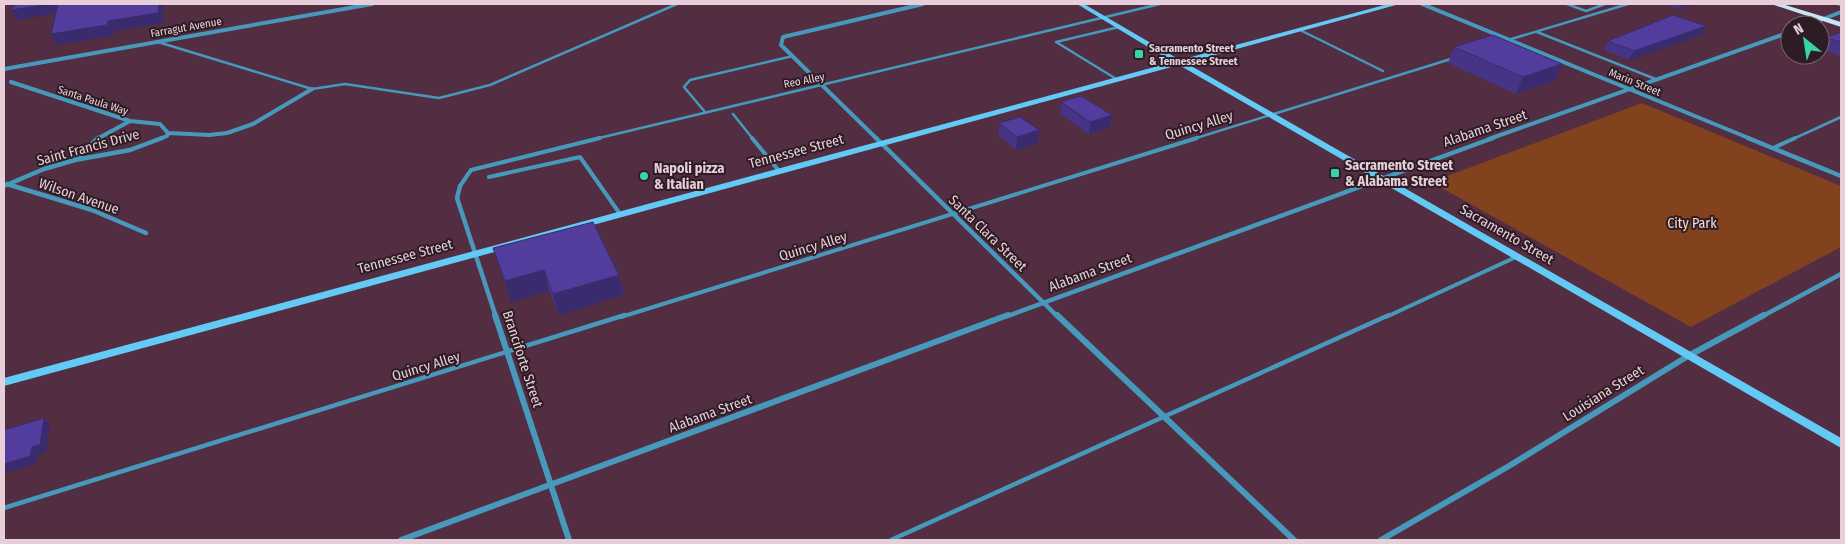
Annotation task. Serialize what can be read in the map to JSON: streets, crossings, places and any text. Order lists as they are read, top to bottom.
{
  "streets": {
    "main road": ["Tennessee Street", "Sacramento Street"],
    "street": [
      "Farragut Avenue",
      "Marin Street",
      "Santa Paula Way",
      "Alabama Street",
      "Saint Francis Drive",
      "Wilson Avenue",
      "Santa Clara Street",
      "Branciforte Street",
      "Louisiana Street"
    ],
    "lane": ["Reo Alley", "Quincy Alley"]
  },
  "crossings": [
    ["Reo Alley", "Santa Clara Street"],
    ["Reo Alley", "Sacramento Street"],
    ["Reo Alley", "Branciforte Street"],
    ["Marin Street", "Alabama Street"],
    ["Santa Paula Way", "Saint Francis Drive"],
    ["Quincy Alley", "Santa Clara Street"],
    ["Quincy Alley", "Sacramento Street"],
    ["Quincy Alley", "Branciforte Street"],
    ["Alabama Street", "Santa Clara Street"],
    ["Alabama Street", "Sacramento Street"],
    ["Alabama Street", "Branciforte Street"],
    ["Saint Francis Drive", "Wilson Avenue"],
    ["Tennessee Street", "Santa Clara Street"],
    ["Tennessee Street", "Sacramento Street"],
    ["Tennessee Street", "Branciforte Street"],
    ["Sacramento Street", "Louisiana Street"]
  ],
  "parks": ["City Park"],
  "places": {
    "transit": ["Sacramento Street & Tennessee Street", "Sacramento Street & Alabama Street"],
    "other": ["Napoli pizza & Italian"]
  },
  "north": "top left"
}
